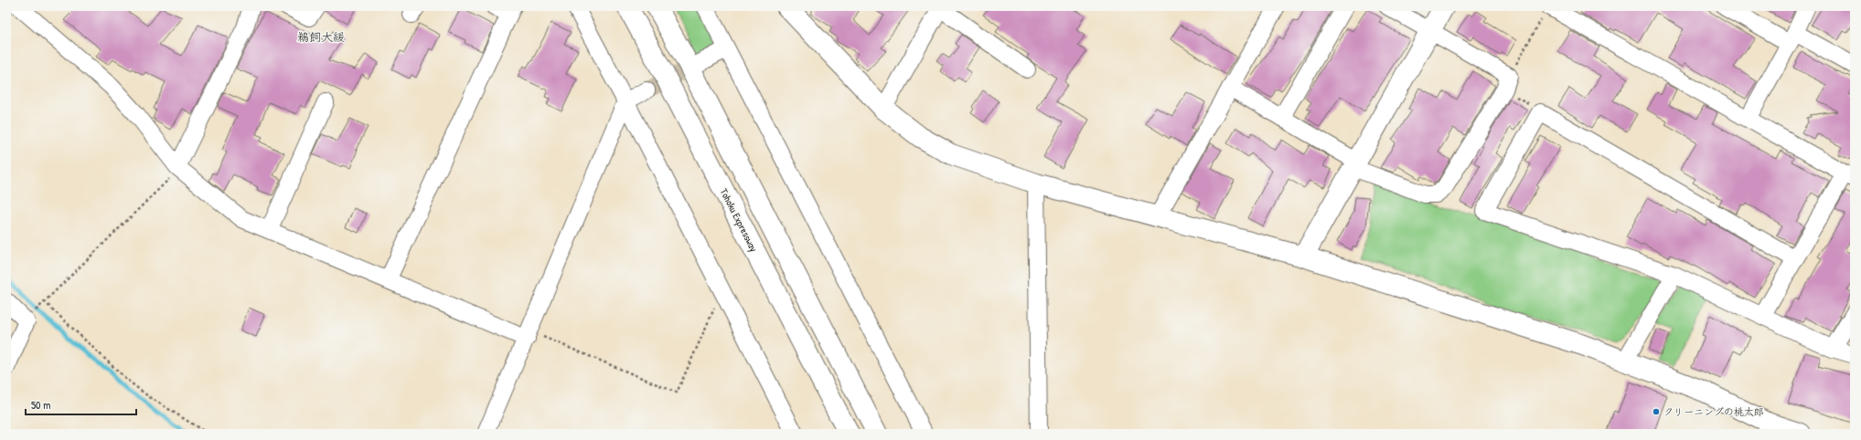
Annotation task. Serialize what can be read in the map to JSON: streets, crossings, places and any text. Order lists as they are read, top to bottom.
{
  "streets": {
    "main road": ["Tohoku Expressway"]
  },
  "districts": ["鵜飼大緩"],
  "places": ["クリーニングの桃太郎"],
  "scale_bar": "50 m"
}
